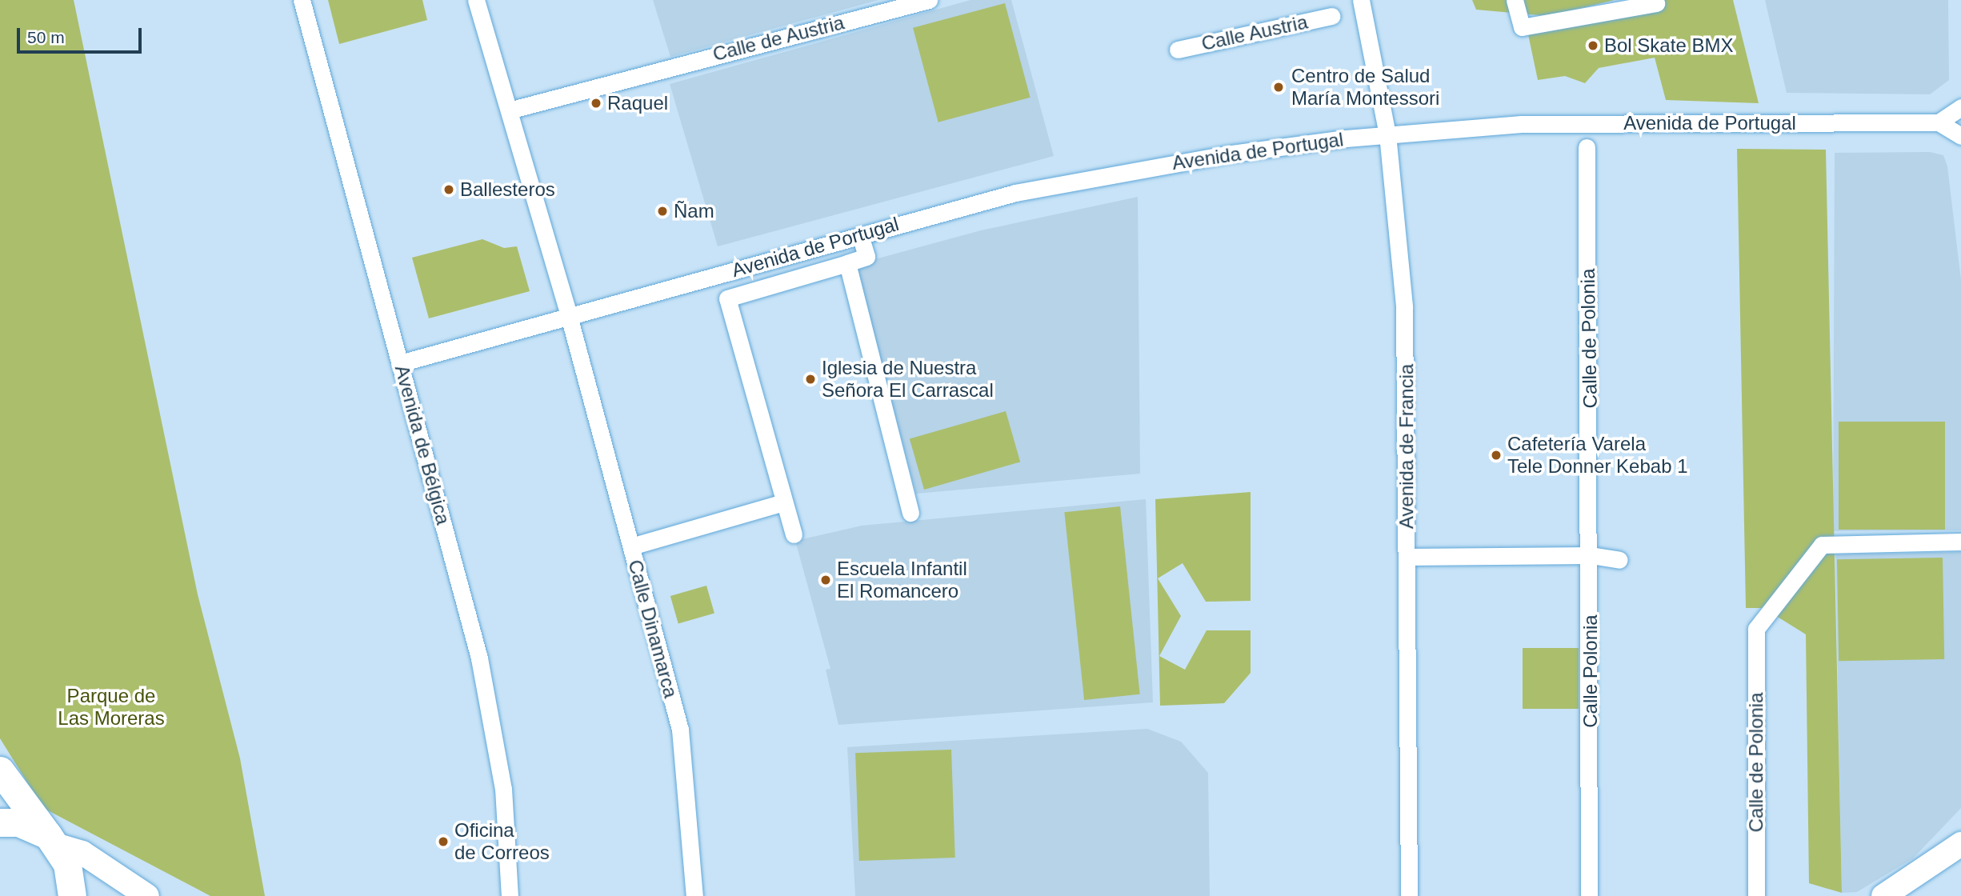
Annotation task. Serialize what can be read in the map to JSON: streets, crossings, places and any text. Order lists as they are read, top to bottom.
{
  "streets": {
    "street": [
      "Calle Austria",
      "Calle de Austria",
      "Avenida de Portugal",
      "Calle de Polonia",
      "Avenida de Bélgica",
      "Avenida de Francia",
      "Calle Dinamarca",
      "Calle Polonia"
    ]
  },
  "crossings": [
    ["Avenida de Portugal", "Avenida de Bélgica"],
    ["Avenida de Portugal", "Avenida de Francia"],
    ["Calle de Polonia", "Calle Polonia"]
  ],
  "parks": ["Parque de Las Moreras"],
  "places": [
    "Bol Skate BMX",
    "Centro de Salud María Montessori",
    "Raquel",
    "Ballesteros",
    "Ñam",
    "Iglesia de Nuestra Señora El Carrascal",
    "Cafetería Varela Tele Donner Kebab 1",
    "Escuela Infantil El Romancero",
    "Oficina de Correos"
  ],
  "scale_bar": "50 m"
}
